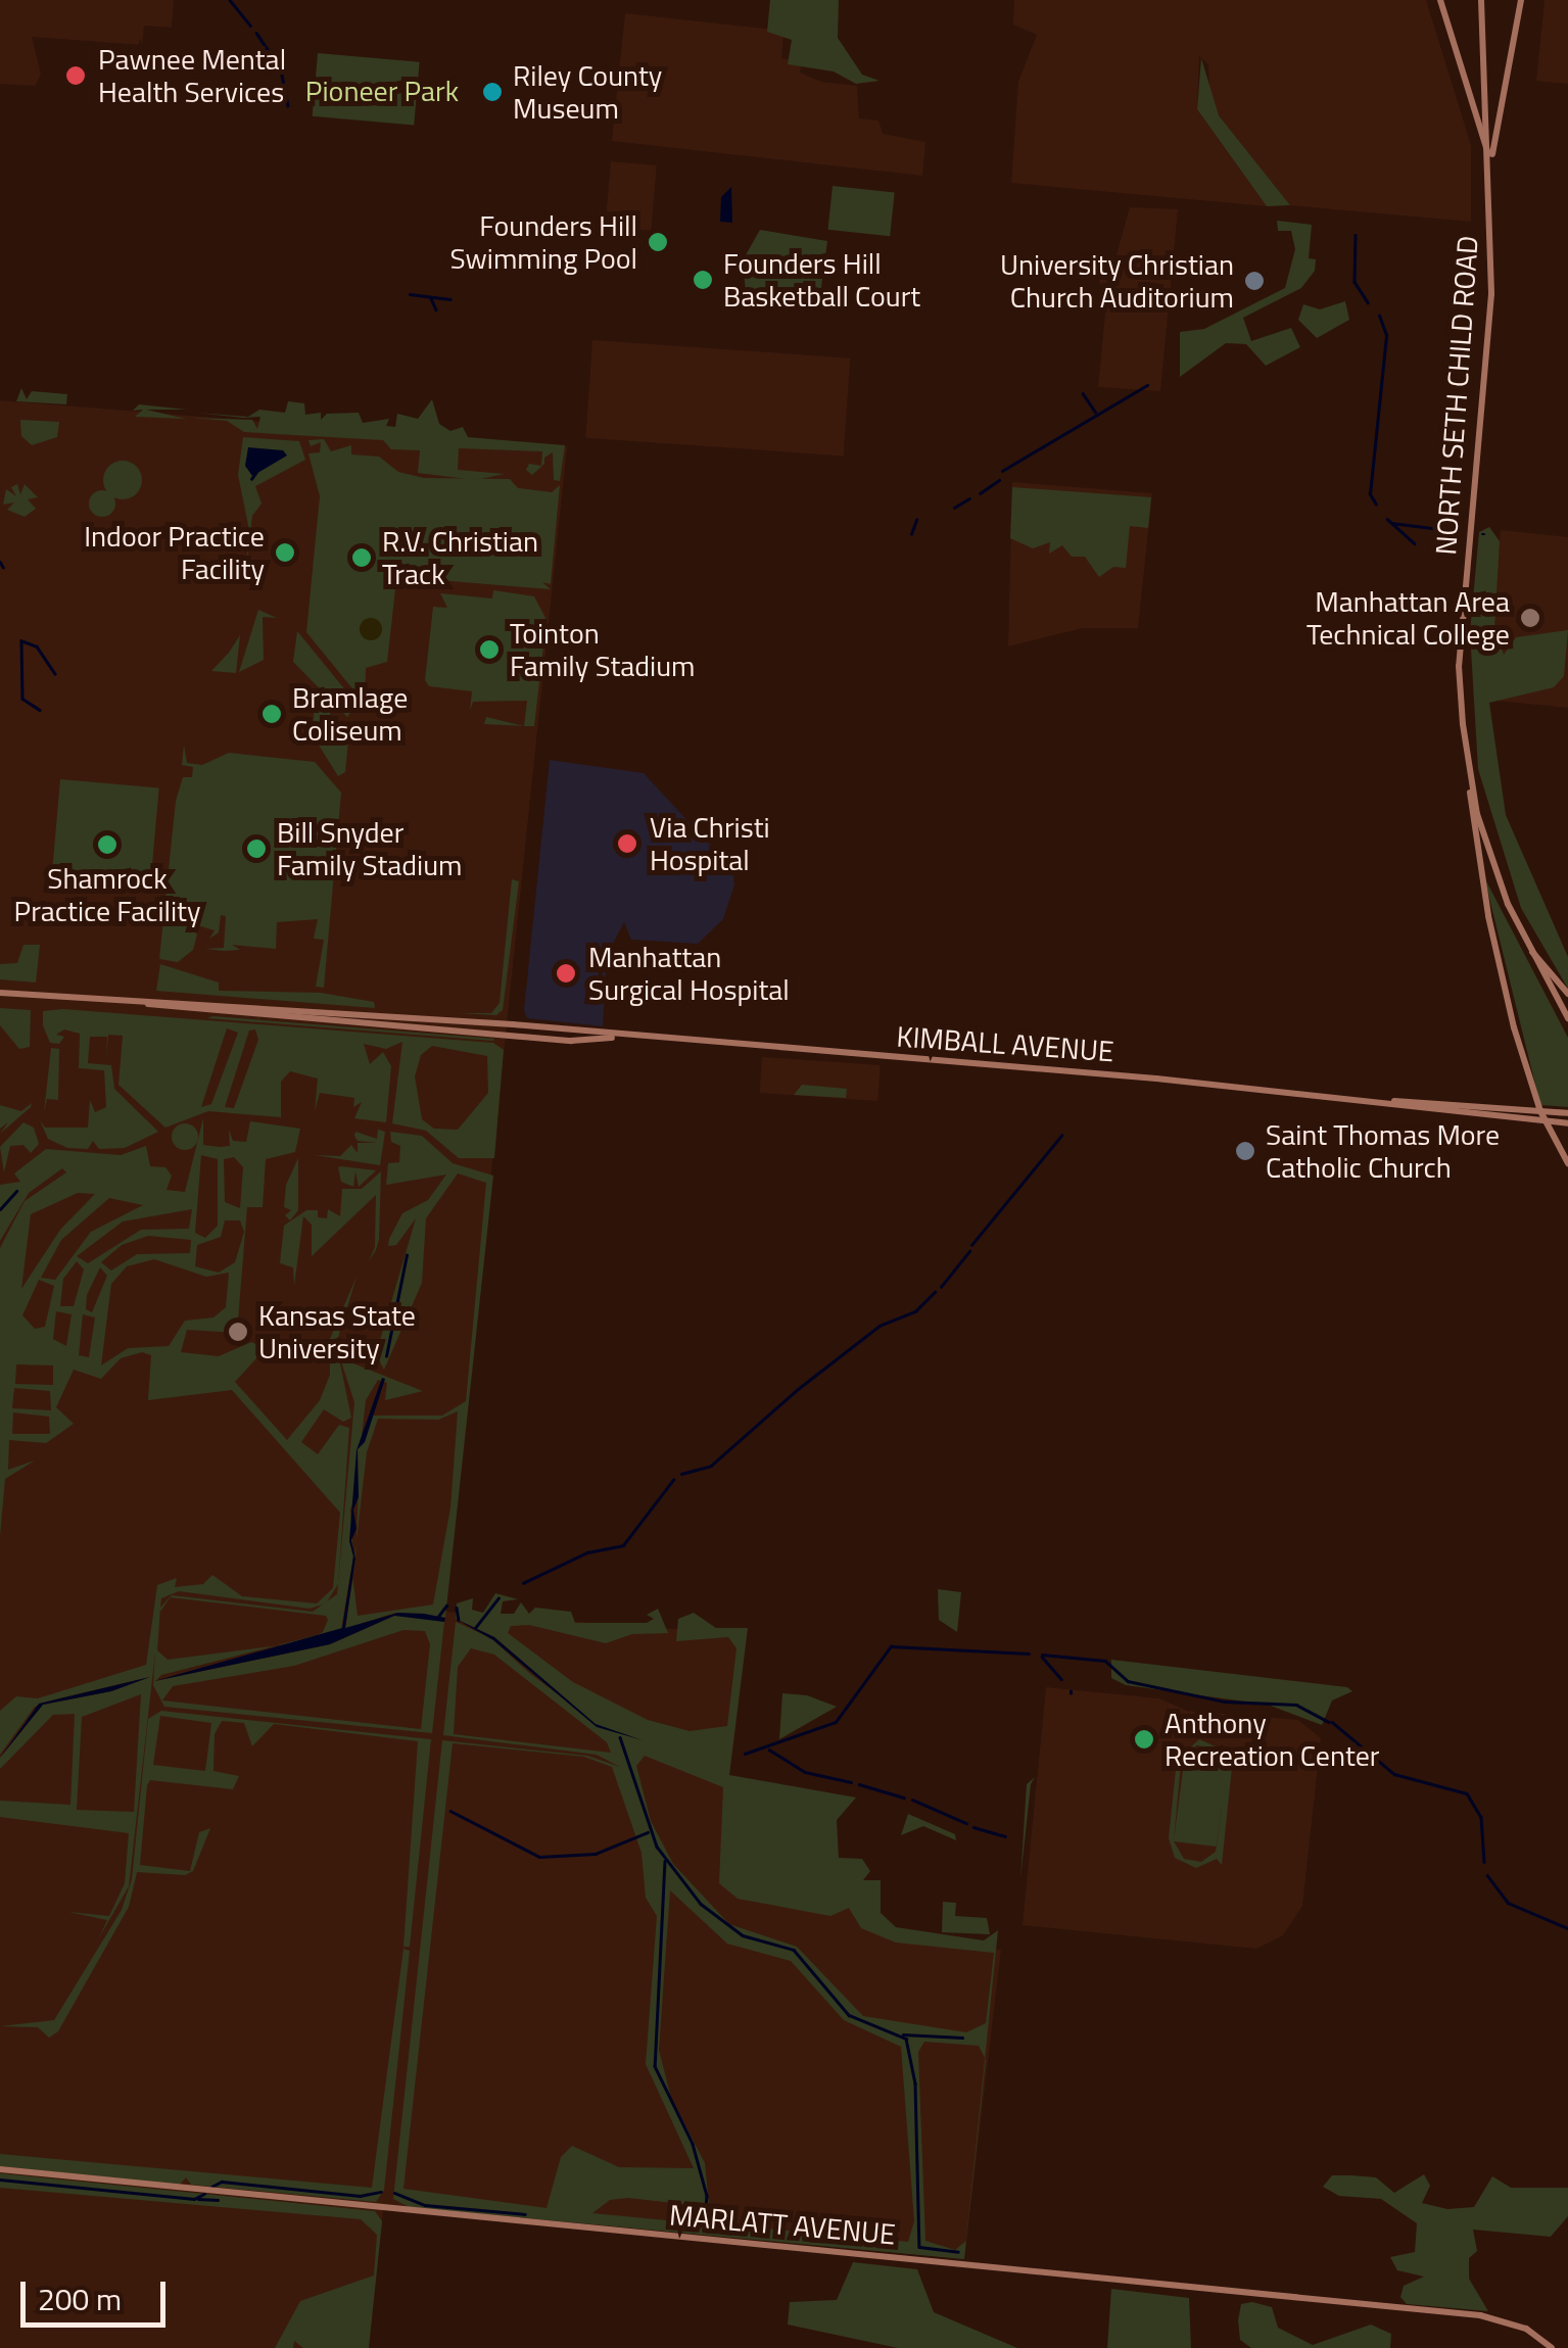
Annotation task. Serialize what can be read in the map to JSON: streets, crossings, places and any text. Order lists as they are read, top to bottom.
{
  "streets": {
    "main road": ["NORTH SETH CHILD ROAD", "KIMBALL AVENUE", "MARLATT AVENUE"]
  },
  "parks": ["Pioneer Park"],
  "places": [
    "Pawnee Mental Health Services",
    "Riley County Museum",
    "Founders Hill Swimming Pool",
    "Founders Hill Basketball Court",
    "University Christian Church Auditorium",
    "Indoor Practice Facility",
    "R.V. Christian Track",
    "Manhattan Area Technical College",
    "Tointon Family Stadium",
    "Bramlage Coliseum",
    "Via Christi Hospital",
    "Shamrock Practice Facility",
    "Bill Snyder Family Stadium",
    "Manhattan Surgical Hospital",
    "Saint Thomas More Catholic Church",
    "Kansas State University",
    "Anthony Recreation Center"
  ],
  "scale_bar": "200 m"
}
